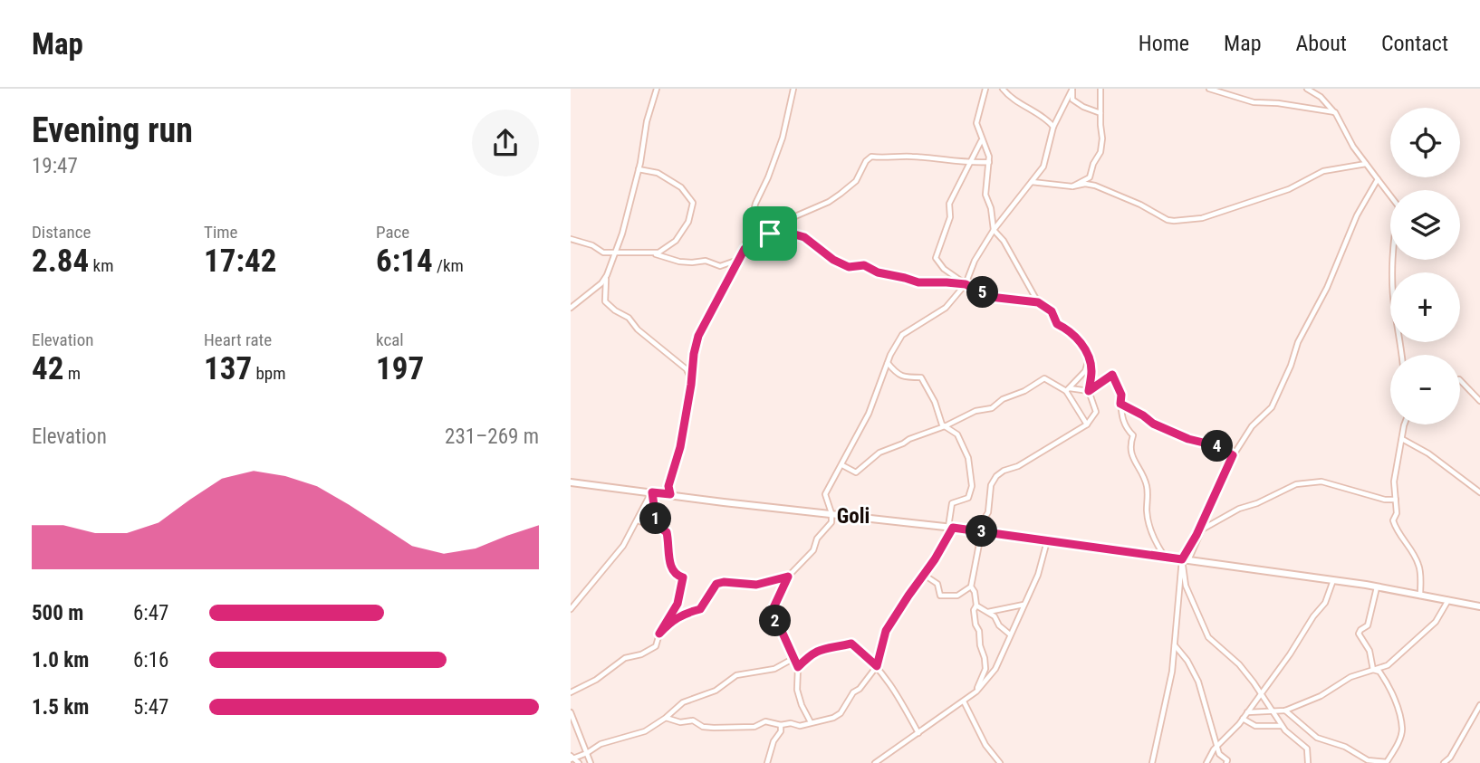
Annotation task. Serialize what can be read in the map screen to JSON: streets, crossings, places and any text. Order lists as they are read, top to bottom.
{
  "districts": ["Goli"],
  "page": {
    "header": "Map",
    "nav": [
      "Home",
      "Map",
      "About",
      "Contact"
    ],
    "heading": ["Evening run", "19:47"],
    "map_buttons": ["+", "−"],
    "stats": [
      ["Distance", "2.84 km"],
      ["Time", "17:42"],
      ["Pace", "6:14 /km"],
      ["Elevation", "42 m"],
      ["Heart rate", "137 bpm"],
      ["kcal", "197"]
    ],
    "pins": [
      "5",
      "4",
      "1",
      "3",
      "2"
    ],
    "chart": ["Elevation", "231–269 m"],
    "list": [
      {
        "name": "500 m",
        "note": "6:47"
      },
      {
        "name": "1.0 km",
        "note": "6:16"
      },
      {
        "name": "1.5 km",
        "note": "5:47"
      }
    ]
  }
}
